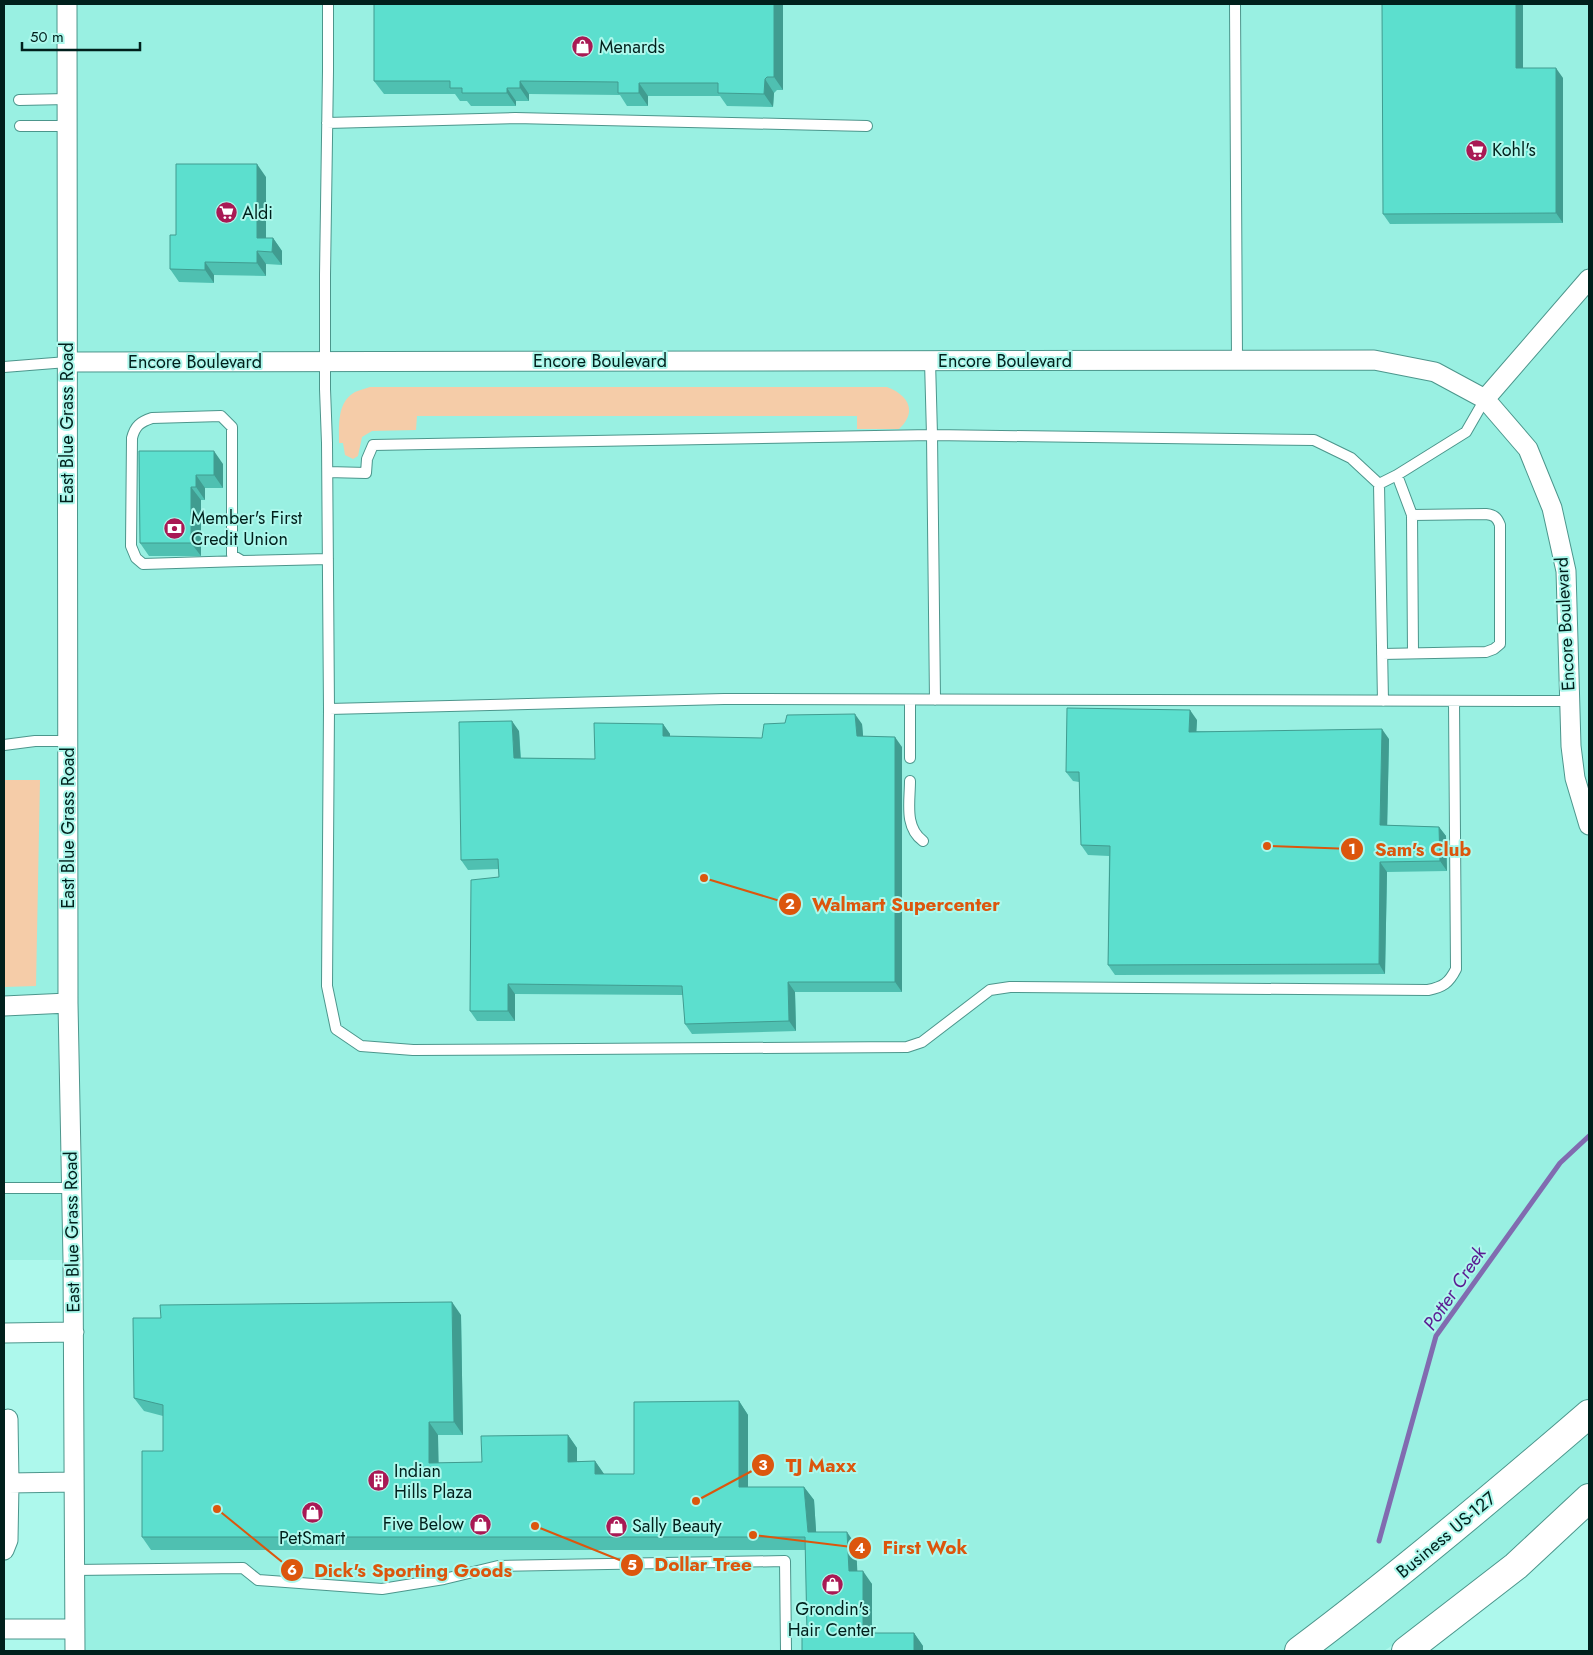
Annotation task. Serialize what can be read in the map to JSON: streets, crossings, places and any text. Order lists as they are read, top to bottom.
{
  "streets": {
    "main road": ["Business US-127"],
    "street": ["Encore Boulevard", "East Blue Grass Road"]
  },
  "crossings": [
    ["Encore Boulevard", "East Blue Grass Road"]
  ],
  "water": ["Potter Creek"],
  "places": {
    "shop": [
      "Menards",
      "PetSmart",
      "Five Below",
      "Sally Beauty",
      "Grondin's Hair Center"
    ],
    "supermarket": ["Kohl's", "Aldi"],
    "bank": ["Member's First Credit Union"],
    "other": [
      "Sam's Club",
      "Walmart Supercenter",
      "TJ Maxx",
      "Dick's Sporting Goods",
      "Dollar Tree",
      "First Wok"
    ],
    "building": ["Indian Hills Plaza"]
  },
  "scale_bar": "50 m"
}
